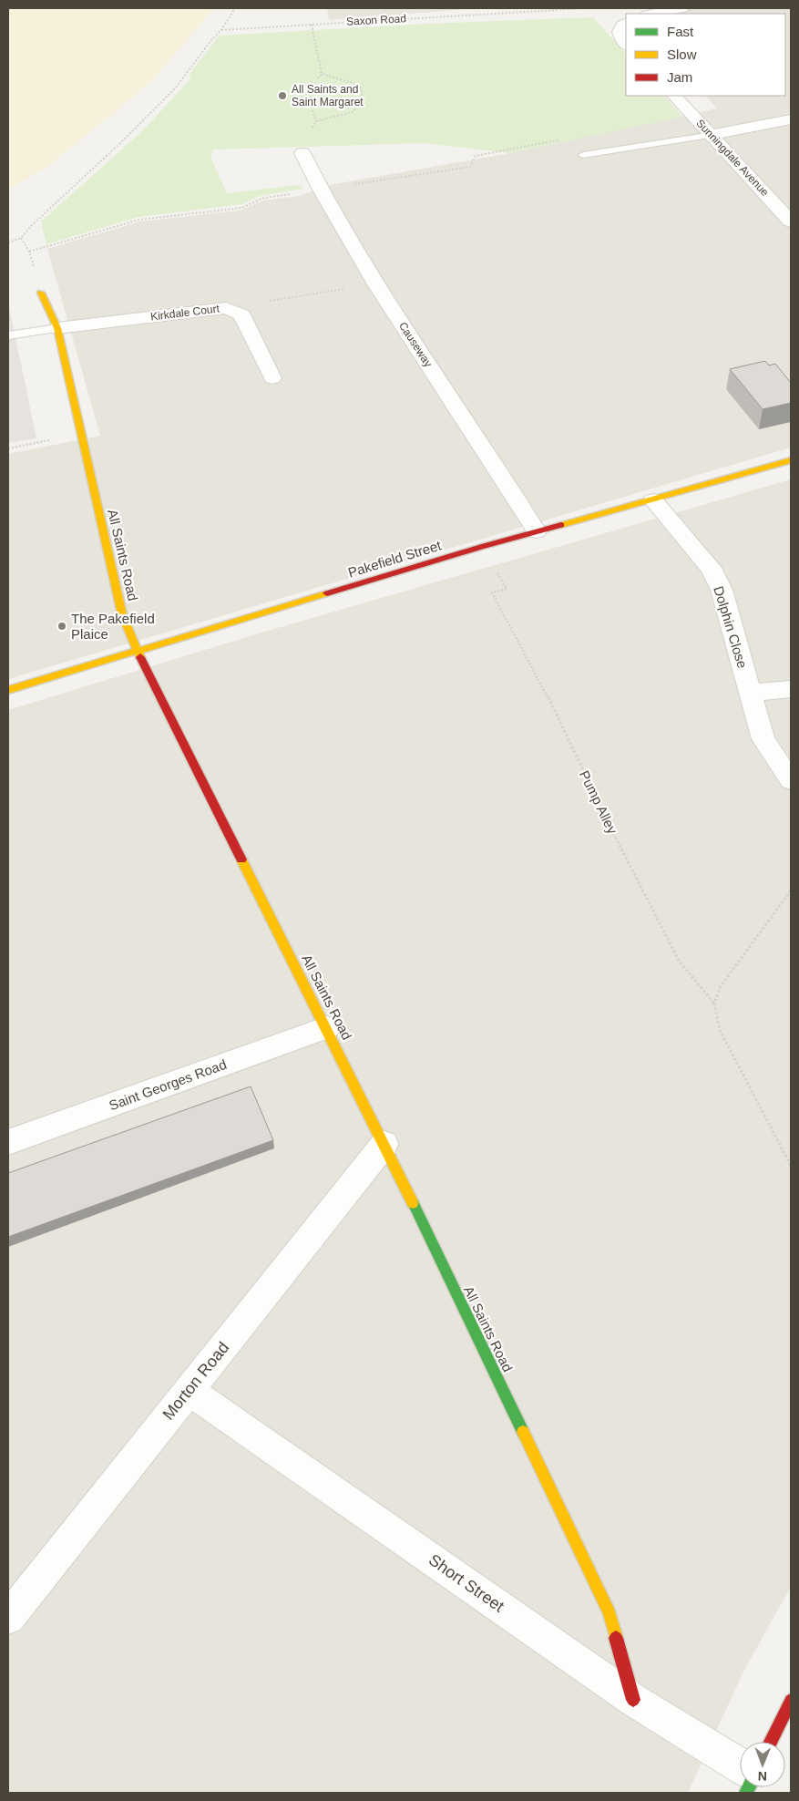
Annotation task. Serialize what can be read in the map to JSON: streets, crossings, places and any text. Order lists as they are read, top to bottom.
{
  "streets": {
    "street": [
      "Sunningdale Avenue",
      "Kirkdale Court",
      "Causeway",
      "All Saints Road",
      "Pakefield Street",
      "Dolphin Close",
      "Saint Georges Road",
      "Morton Road",
      "Short Street"
    ],
    "path": ["Saxon Road", "Pump Alley"]
  },
  "crossings": [
    ["Kirkdale Court", "All Saints Road"],
    ["Causeway", "Pakefield Street"],
    ["All Saints Road", "Pakefield Street"],
    ["All Saints Road", "Saint Georges Road"],
    ["All Saints Road", "Morton Road"],
    ["All Saints Road", "Short Street"],
    ["Pakefield Street", "Dolphin Close"],
    ["Morton Road", "Short Street"]
  ],
  "places": ["All Saints and Saint Margaret", "The Pakefield Plaice"],
  "legend": ["Fast", "Slow", "Jam"],
  "north": "bottom"
}
